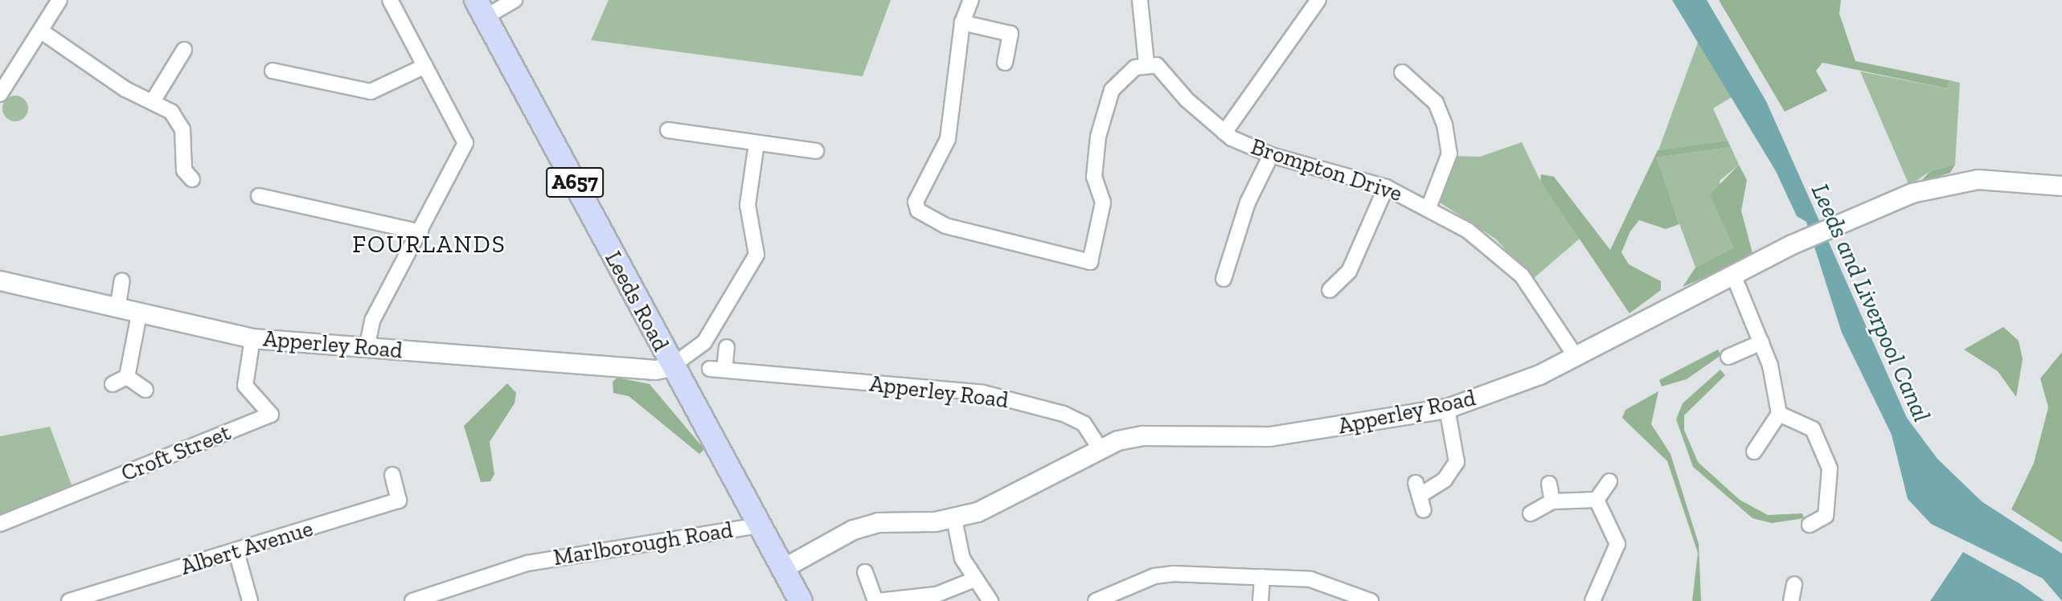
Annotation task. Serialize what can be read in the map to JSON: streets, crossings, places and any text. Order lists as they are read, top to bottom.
{
  "streets": {
    "main road": ["A657", "Leeds Road"],
    "street": [
      "Brompton Drive",
      "Apperley Road",
      "Croft Street",
      "Marlborough Road",
      "Albert Avenue"
    ]
  },
  "crossings": [
    ["Brompton Drive", "Apperley Road"],
    ["Leeds Road", "Apperley Road"],
    ["Leeds Road", "Marlborough Road"],
    ["Apperley Road", "Croft Street"]
  ],
  "districts": ["FOURLANDS"],
  "water": ["Leeds and Liverpool Canal"]
}
